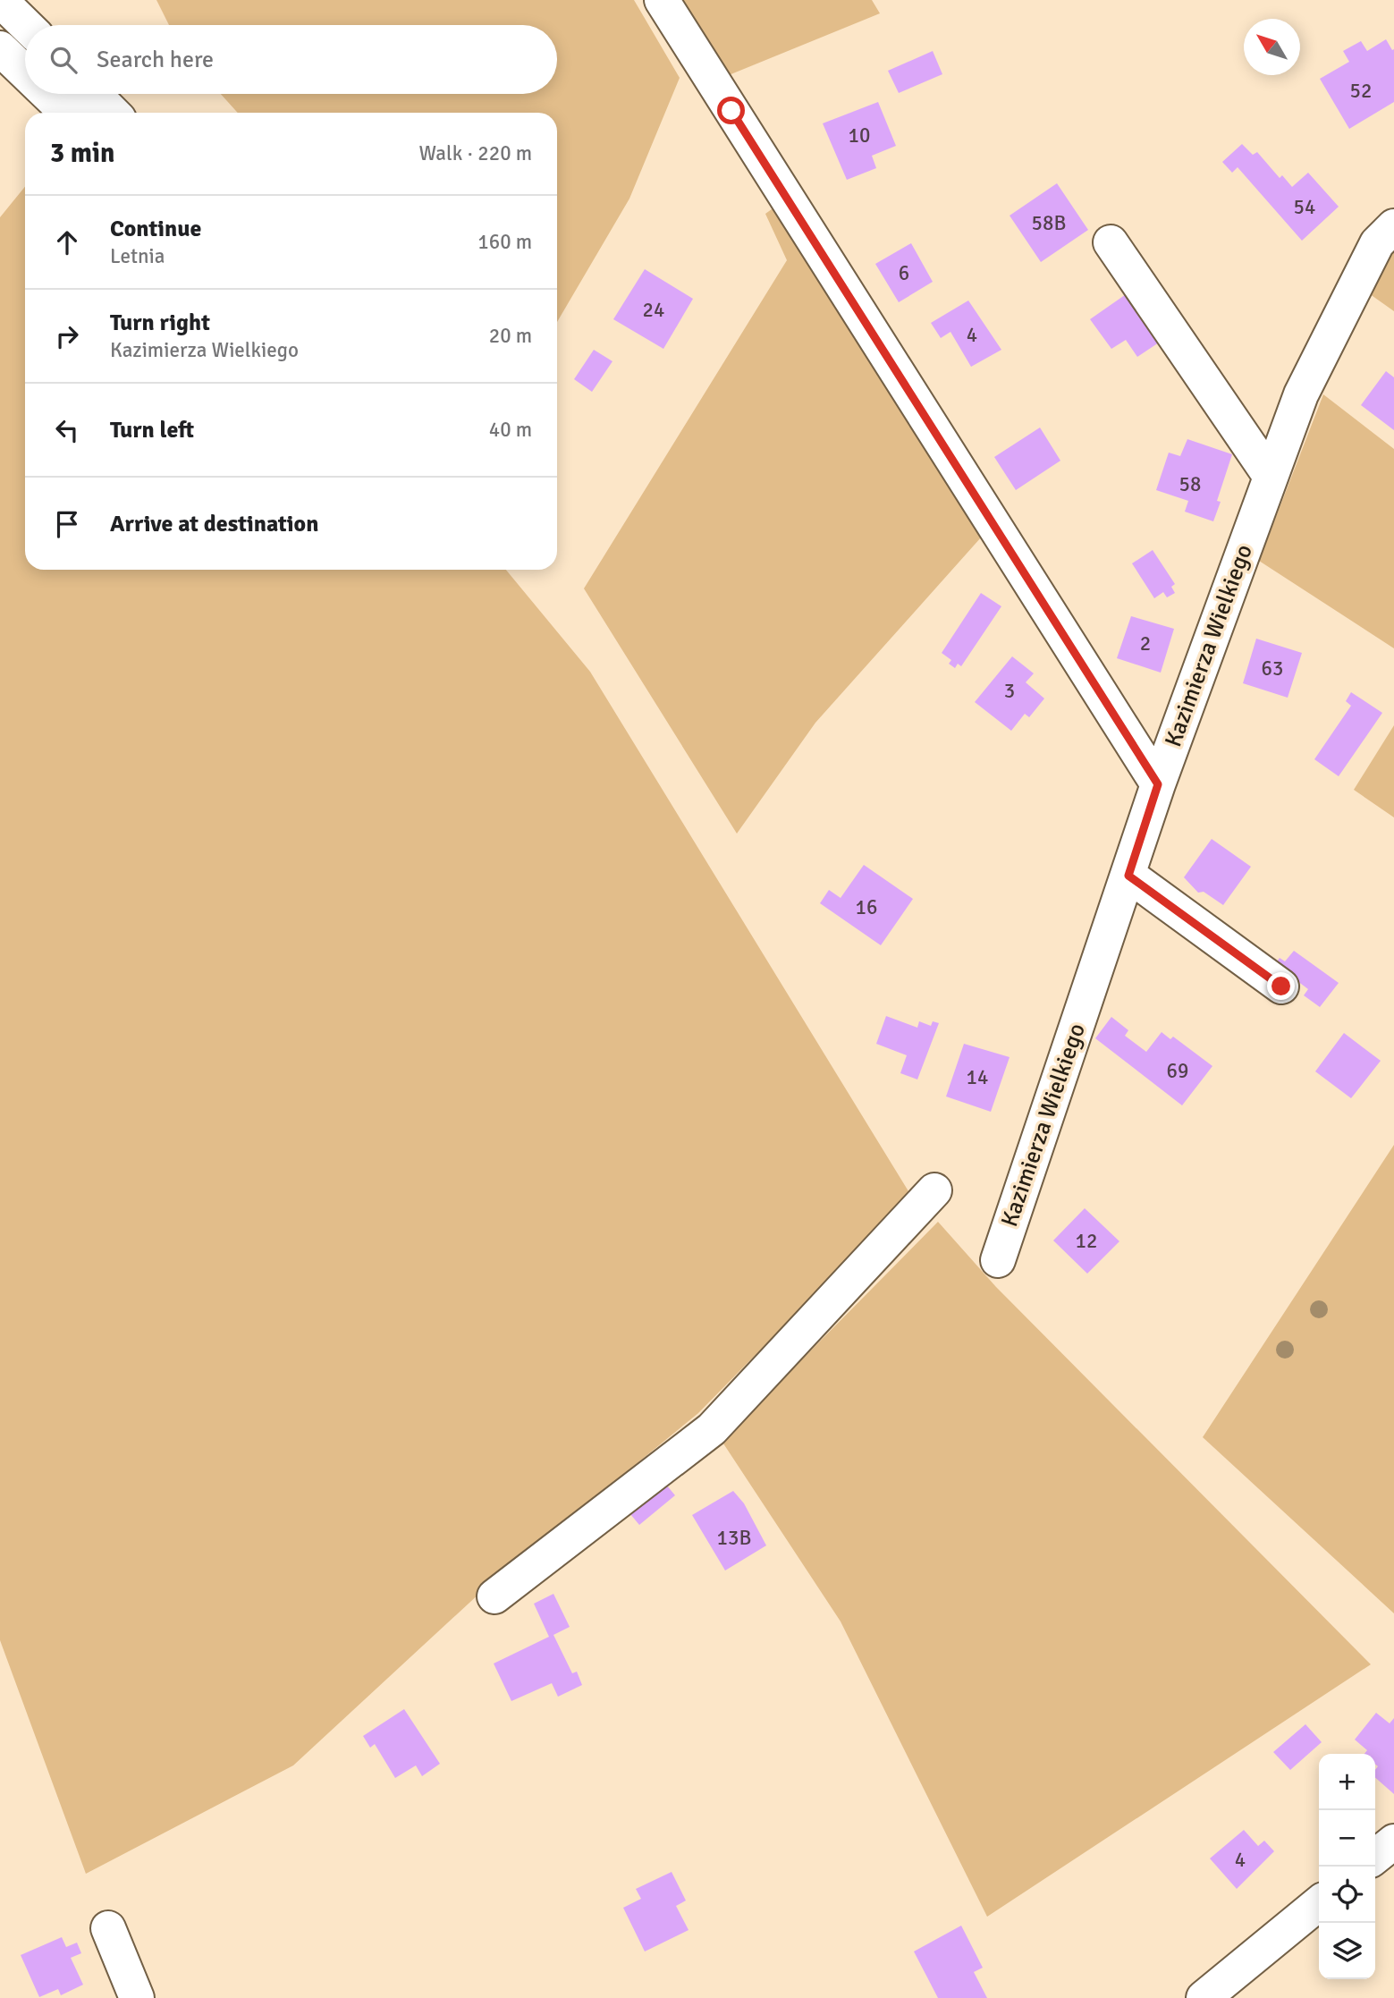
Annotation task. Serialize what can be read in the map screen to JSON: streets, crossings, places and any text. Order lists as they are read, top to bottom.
{
  "streets": {
    "street": ["Kazimierza Wielkiego"]
  },
  "house_numbers": [
    "52",
    "10",
    "54",
    "58B",
    "6",
    "24",
    "4",
    "58",
    "2",
    "63",
    "3",
    "16",
    "69",
    "14",
    "12",
    "13B",
    "4"
  ],
  "north": "top left",
  "page": {
    "search": "Search here",
    "heading": ["3 min", "Walk · 220 m"],
    "list": [
      ["Continue", "Letnia", "160 m"],
      ["Turn right", "Kazimierza Wielkiego", "20 m"],
      ["Turn left", "40 m"],
      "Arrive at destination"
    ],
    "map_buttons": ["+", "−"]
  }
}
